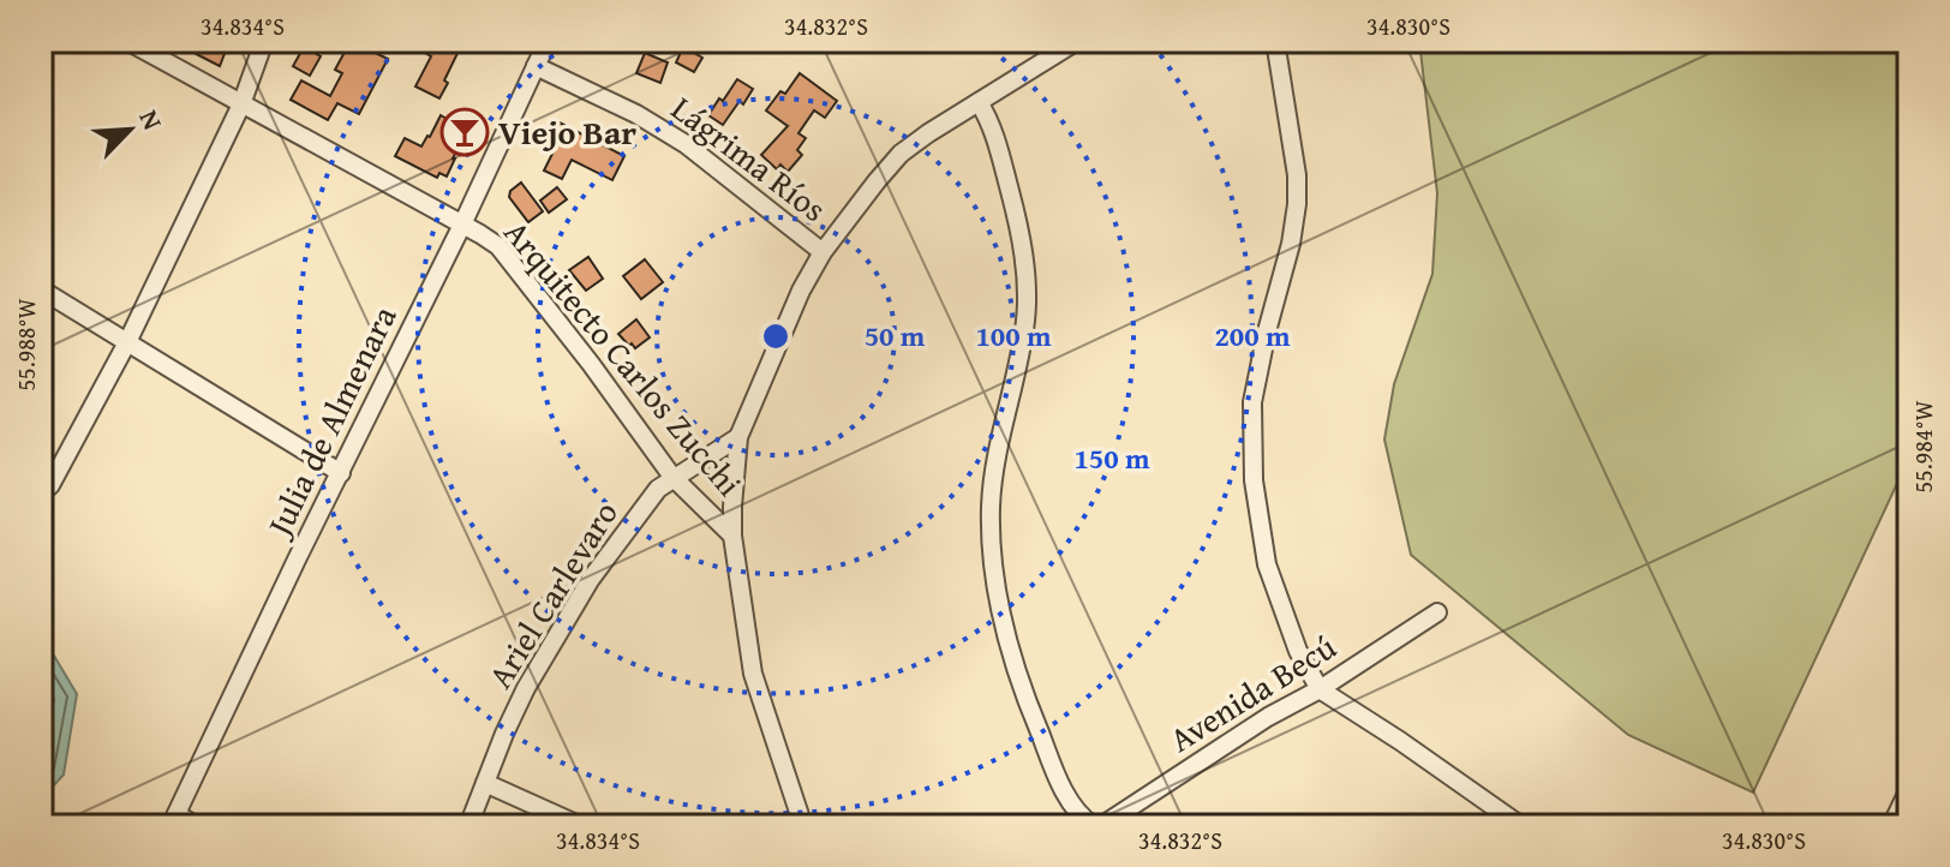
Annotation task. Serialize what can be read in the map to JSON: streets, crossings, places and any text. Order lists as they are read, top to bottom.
{
  "streets": {
    "street": [
      "Lágrima Ríos",
      "Arquitecto Carlos Zucchi",
      "Julia de Almenara",
      "Ariel Carlevaro",
      "Avenida Becú"
    ]
  },
  "crossings": [
    ["Lágrima Ríos", "Arquitecto Carlos Zucchi"],
    ["Lágrima Ríos", "Julia de Almenara"],
    ["Arquitecto Carlos Zucchi", "Julia de Almenara"],
    ["Arquitecto Carlos Zucchi", "Ariel Carlevaro"]
  ],
  "places": {
    "bar": ["Viejo Bar"]
  },
  "north": "top right",
  "coordinates": [
    "34.834°S",
    "34.832°S",
    "34.830°S",
    "55.988°W",
    "55.984°W"
  ],
  "rings": [
    "50 m",
    "100 m",
    "200 m",
    "150 m"
  ]
}
